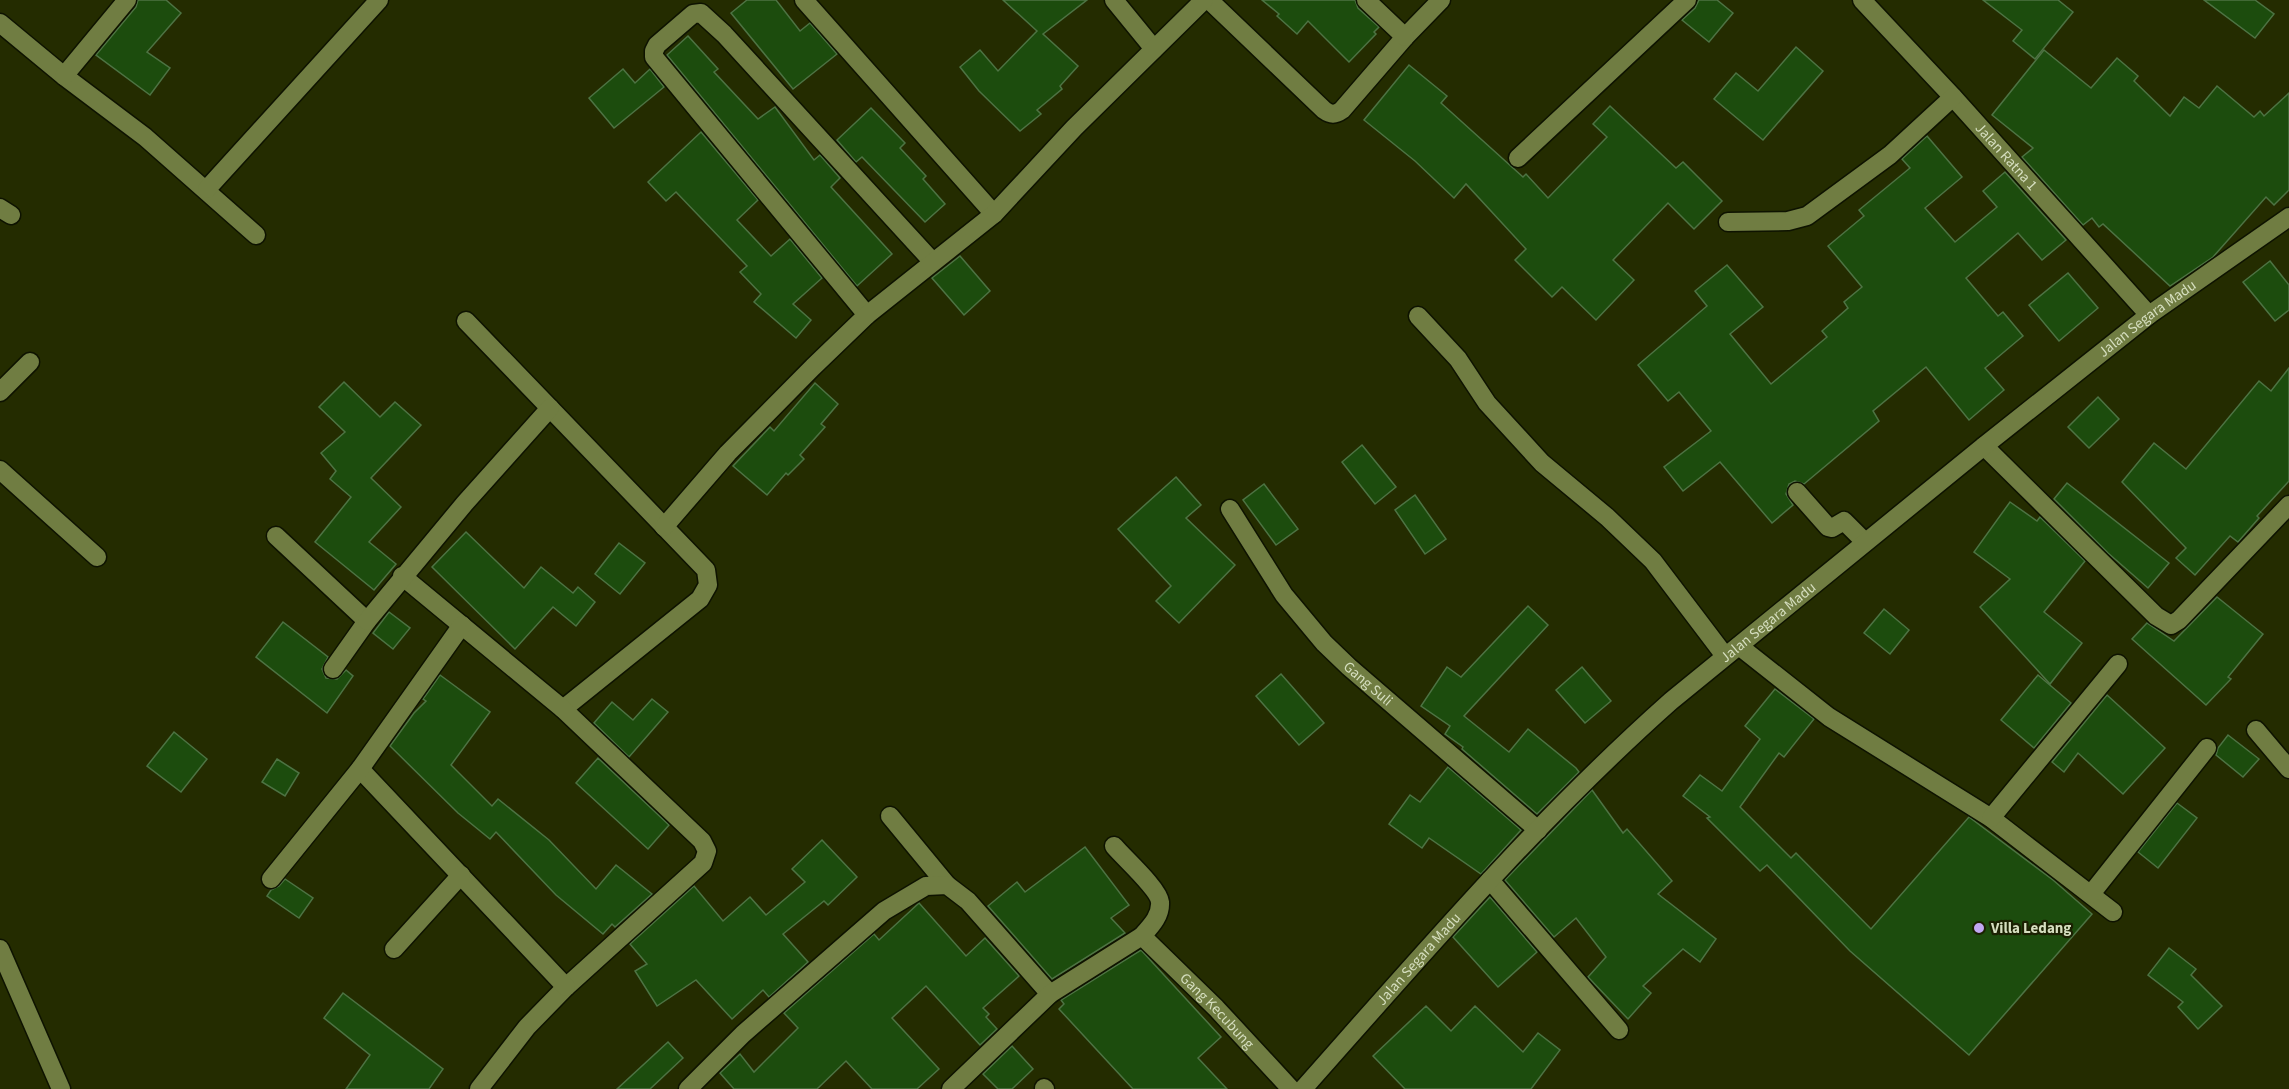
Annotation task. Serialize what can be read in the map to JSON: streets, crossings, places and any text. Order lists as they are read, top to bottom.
{
  "streets": {
    "street": [
      "Jalan Ratna 1",
      "Jalan Segara Madu",
      "Gang Suli",
      "Gang Kecubung"
    ]
  },
  "crossings": [
    ["Jalan Ratna 1", "Jalan Segara Madu"],
    ["Jalan Segara Madu", "Gang Suli"]
  ],
  "places": ["Villa Ledang"]
}
